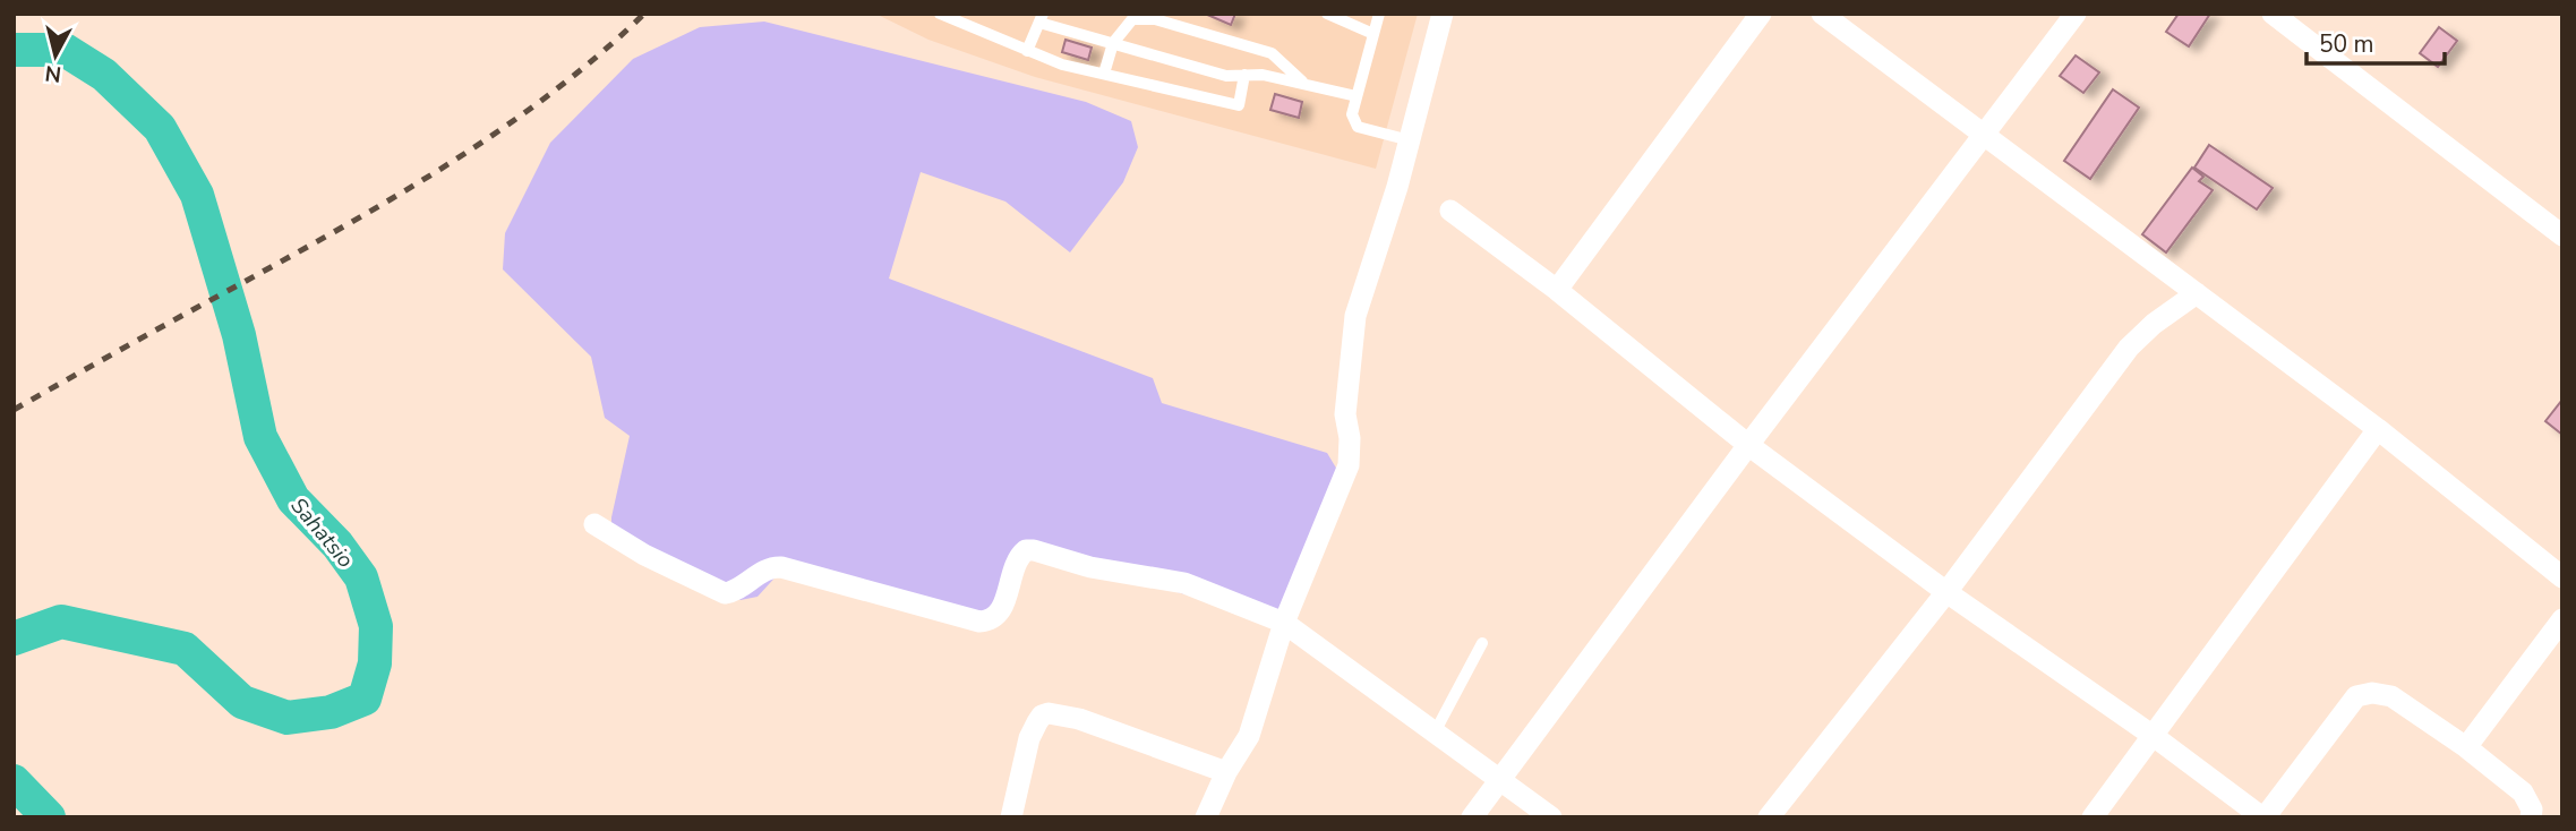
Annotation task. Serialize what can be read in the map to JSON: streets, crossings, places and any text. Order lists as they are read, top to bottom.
{
  "water": ["Sahatsio"],
  "scale_bar": "50 m",
  "north": "bottom"
}
